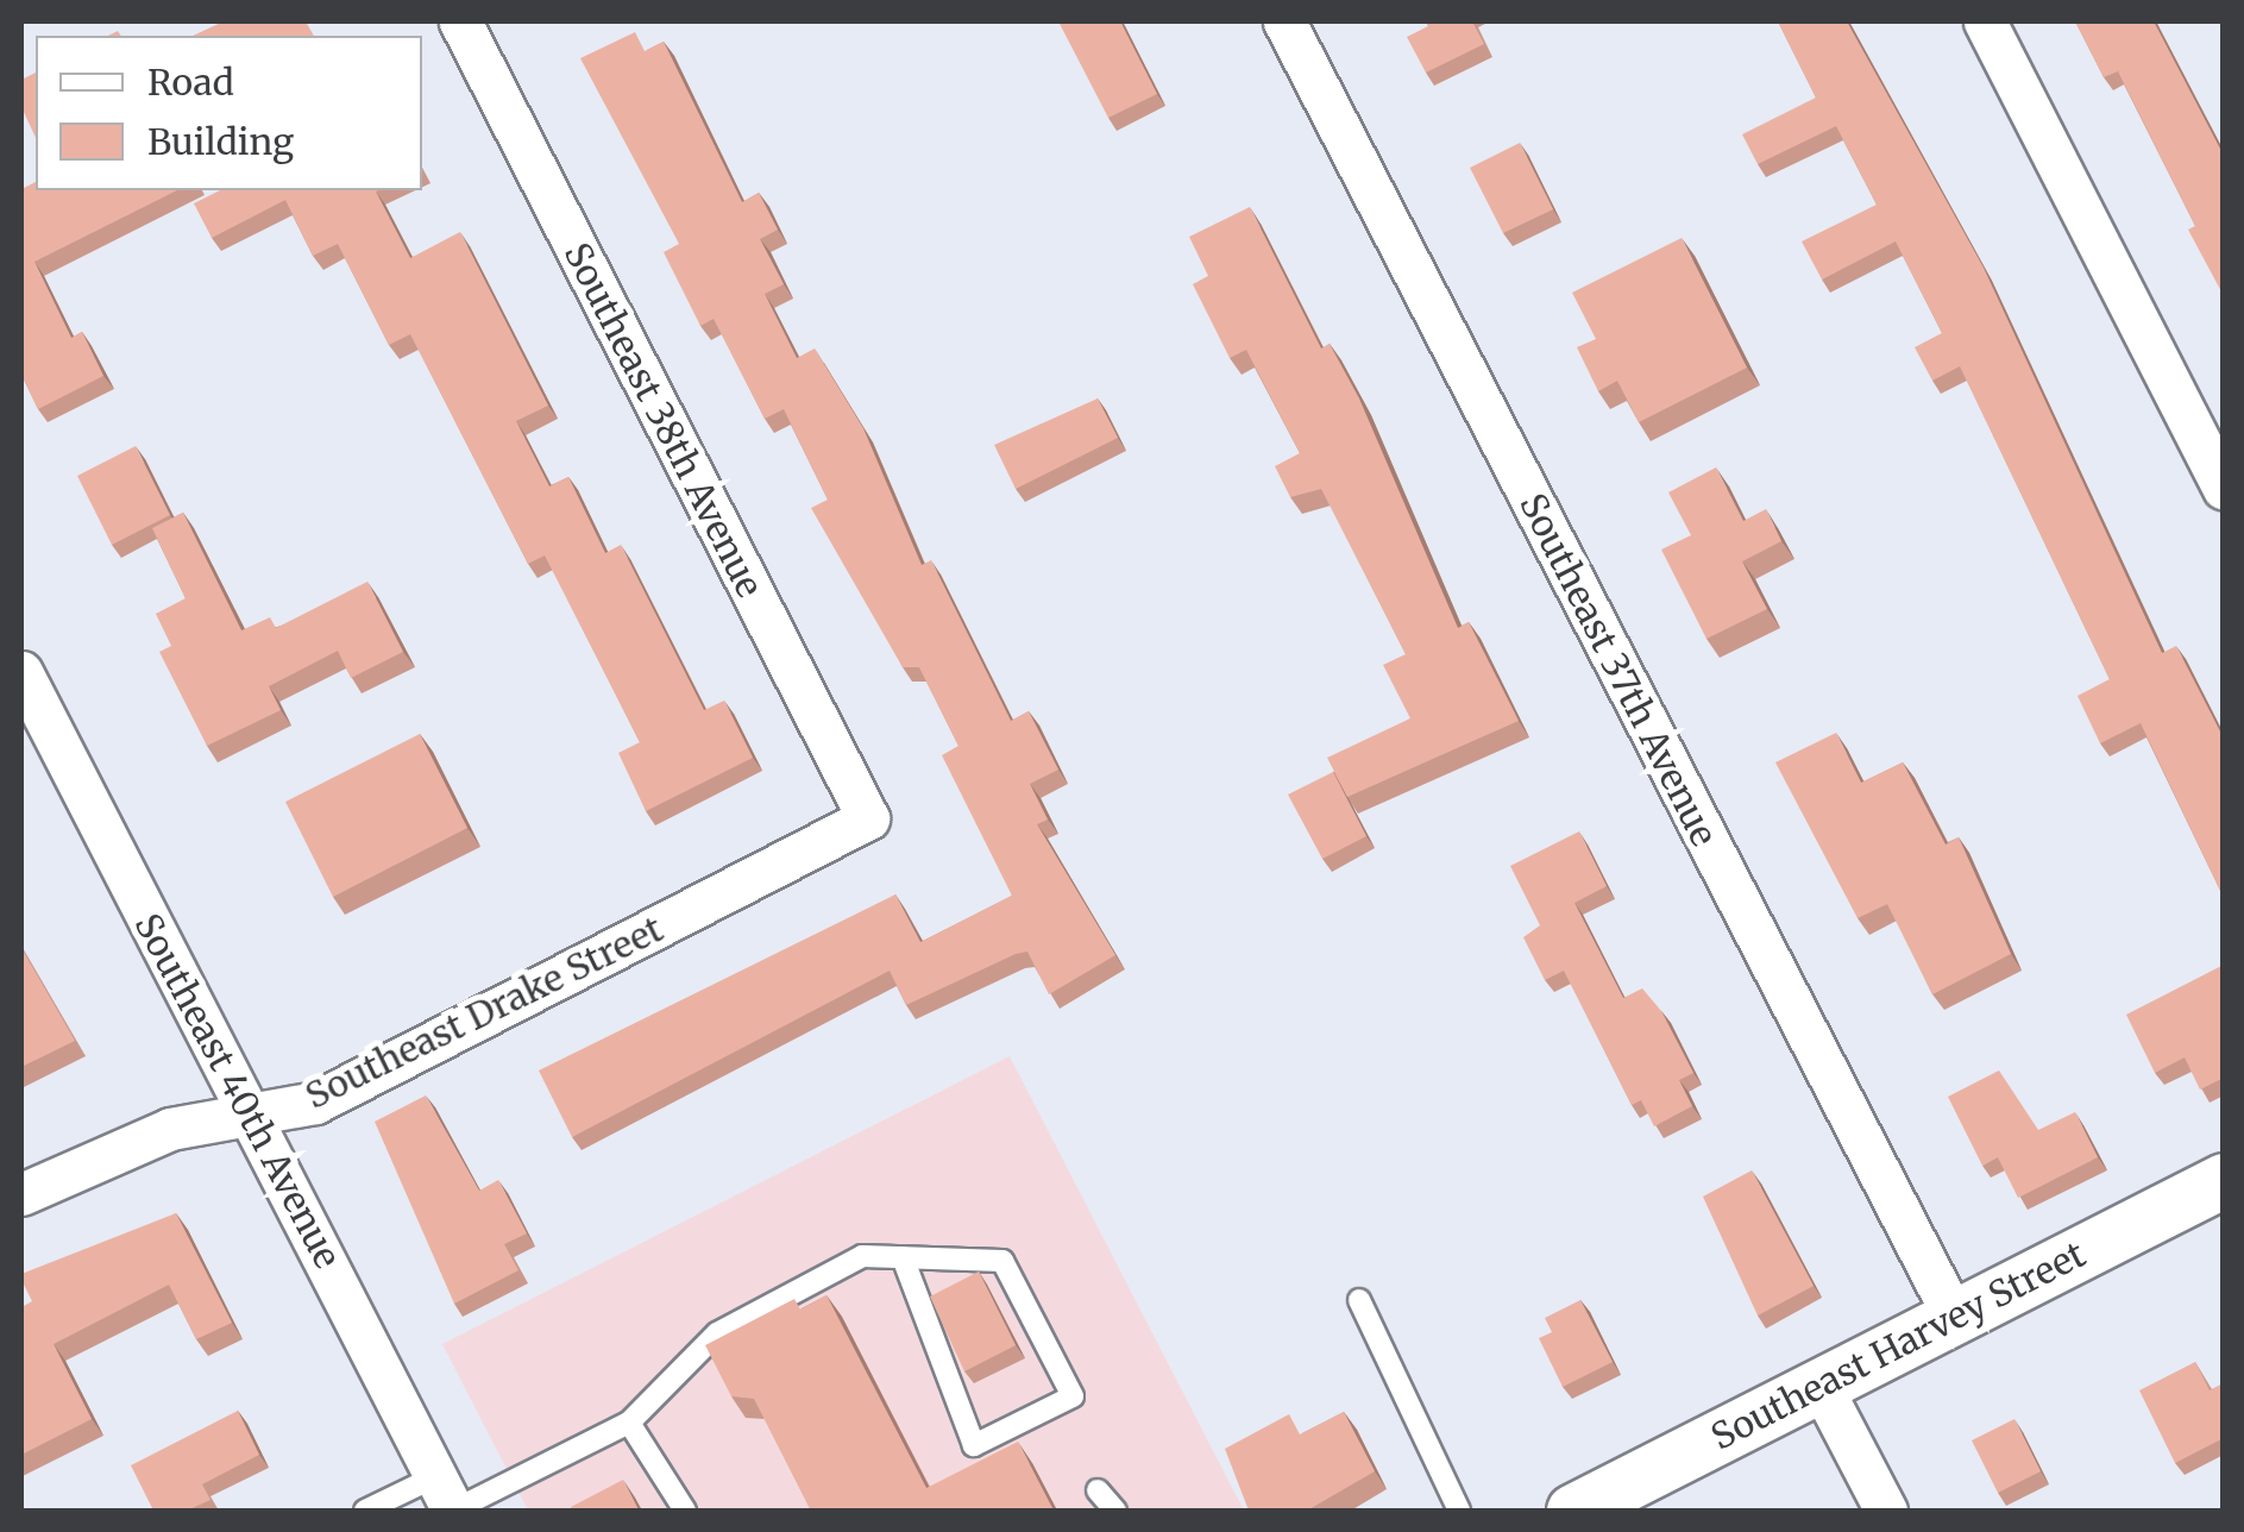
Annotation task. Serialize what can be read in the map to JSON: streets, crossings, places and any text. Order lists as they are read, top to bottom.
{
  "streets": {
    "street": [
      "Southeast 38th Avenue",
      "Southeast 37th Avenue",
      "Southeast Drake Street",
      "Southeast 40th Avenue",
      "Southeast Harvey Street"
    ]
  },
  "crossings": [
    ["Southeast 38th Avenue", "Southeast Drake Street"],
    ["Southeast 37th Avenue", "Southeast Harvey Street"],
    ["Southeast Drake Street", "Southeast 40th Avenue"]
  ],
  "legend": ["Road", "Building"]
}
